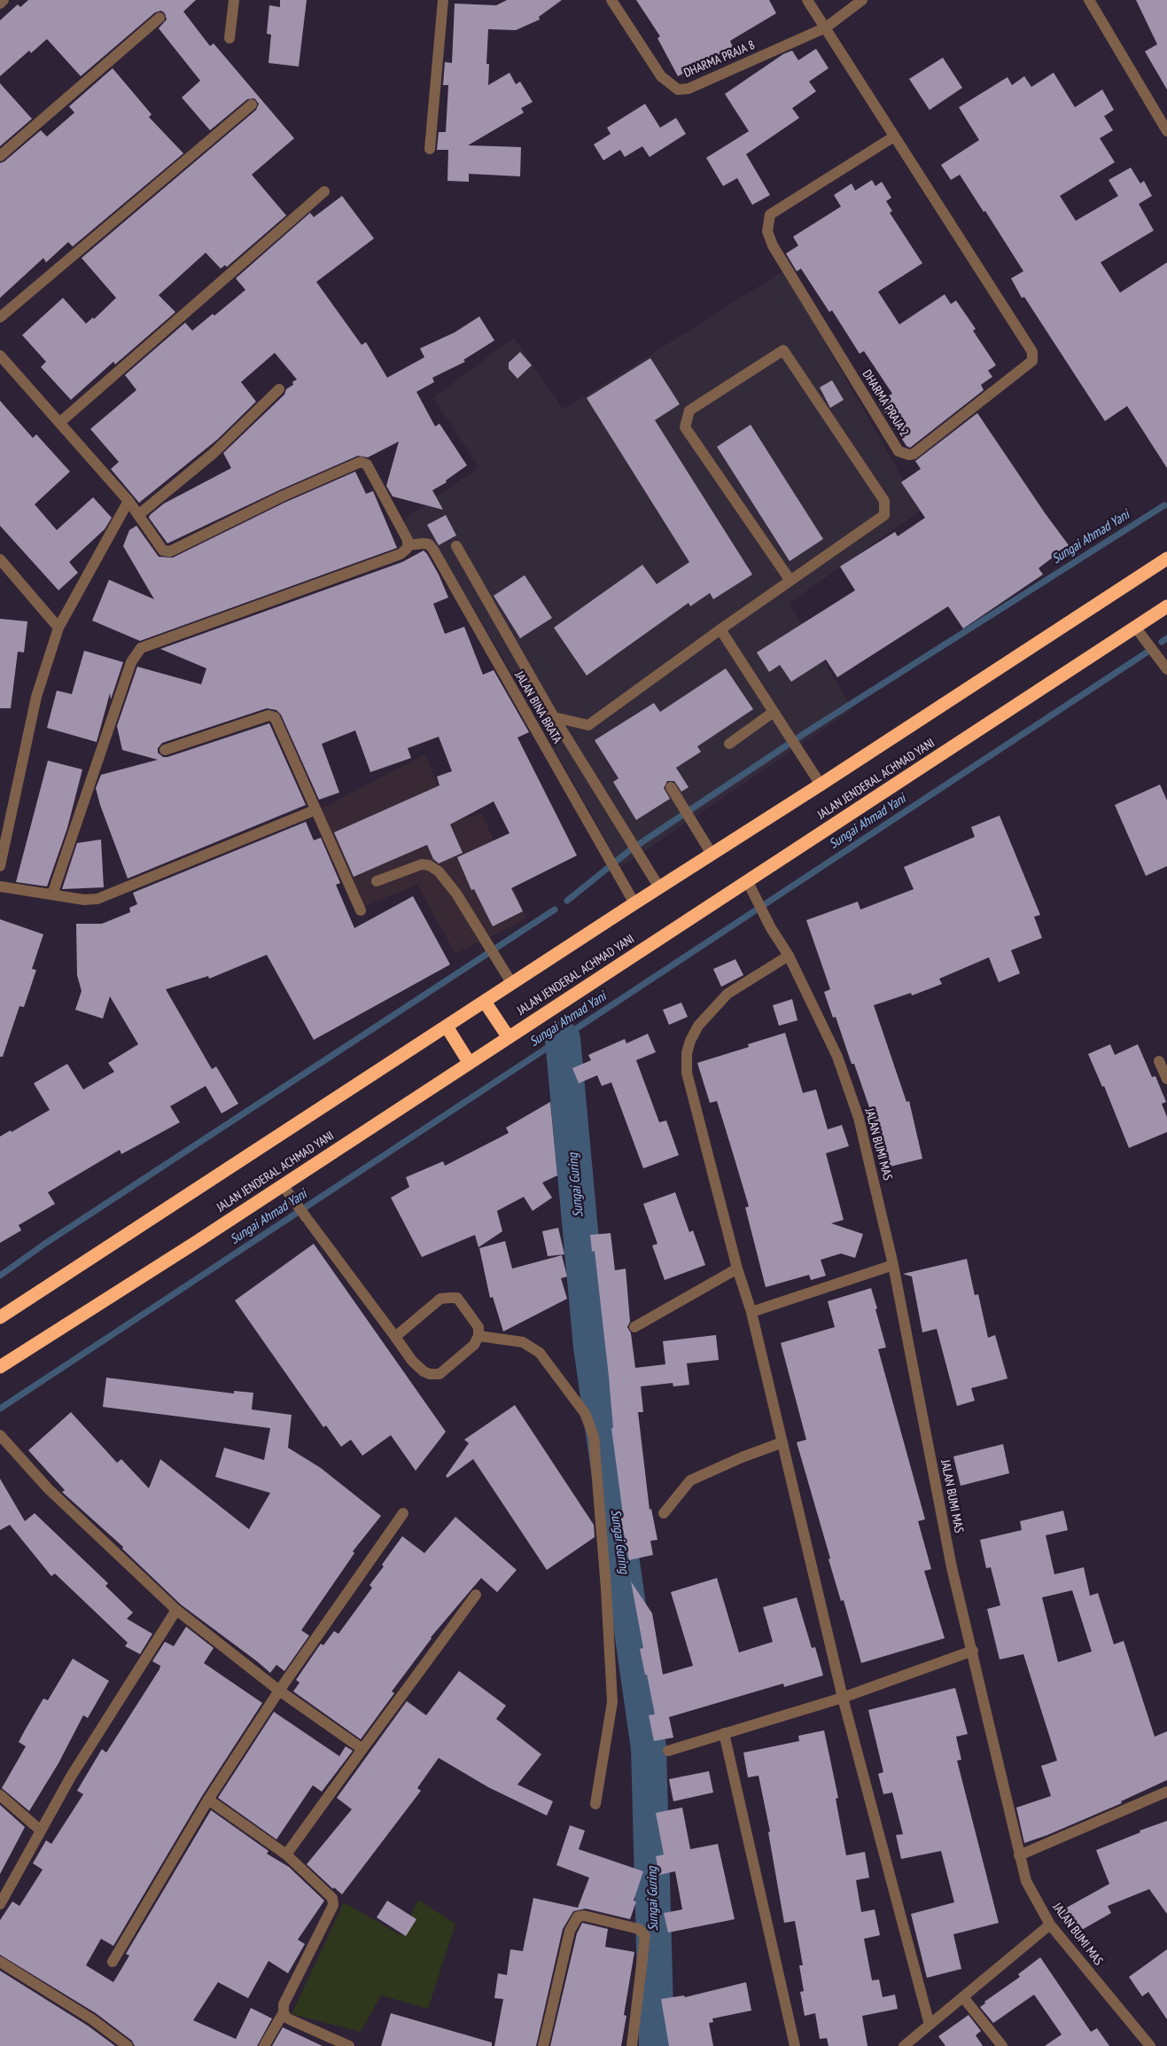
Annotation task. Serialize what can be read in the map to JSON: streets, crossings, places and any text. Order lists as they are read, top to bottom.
{
  "streets": {
    "highway": ["JALAN JENDERAL ACHMAD YANI"],
    "street": [
      "DHARMA PRAJA 8",
      "DHARMA PRAJA 2",
      "JALAN BINA BRATA",
      "JALAN BUMI MAS"
    ]
  },
  "crossings": [
    ["DHARMA PRAJA 8", "DHARMA PRAJA 2"],
    ["JALAN JENDERAL ACHMAD YANI", "JALAN BUMI MAS"]
  ],
  "water": ["Sungai Ahmad Yani", "Sungai Guring"]
}
